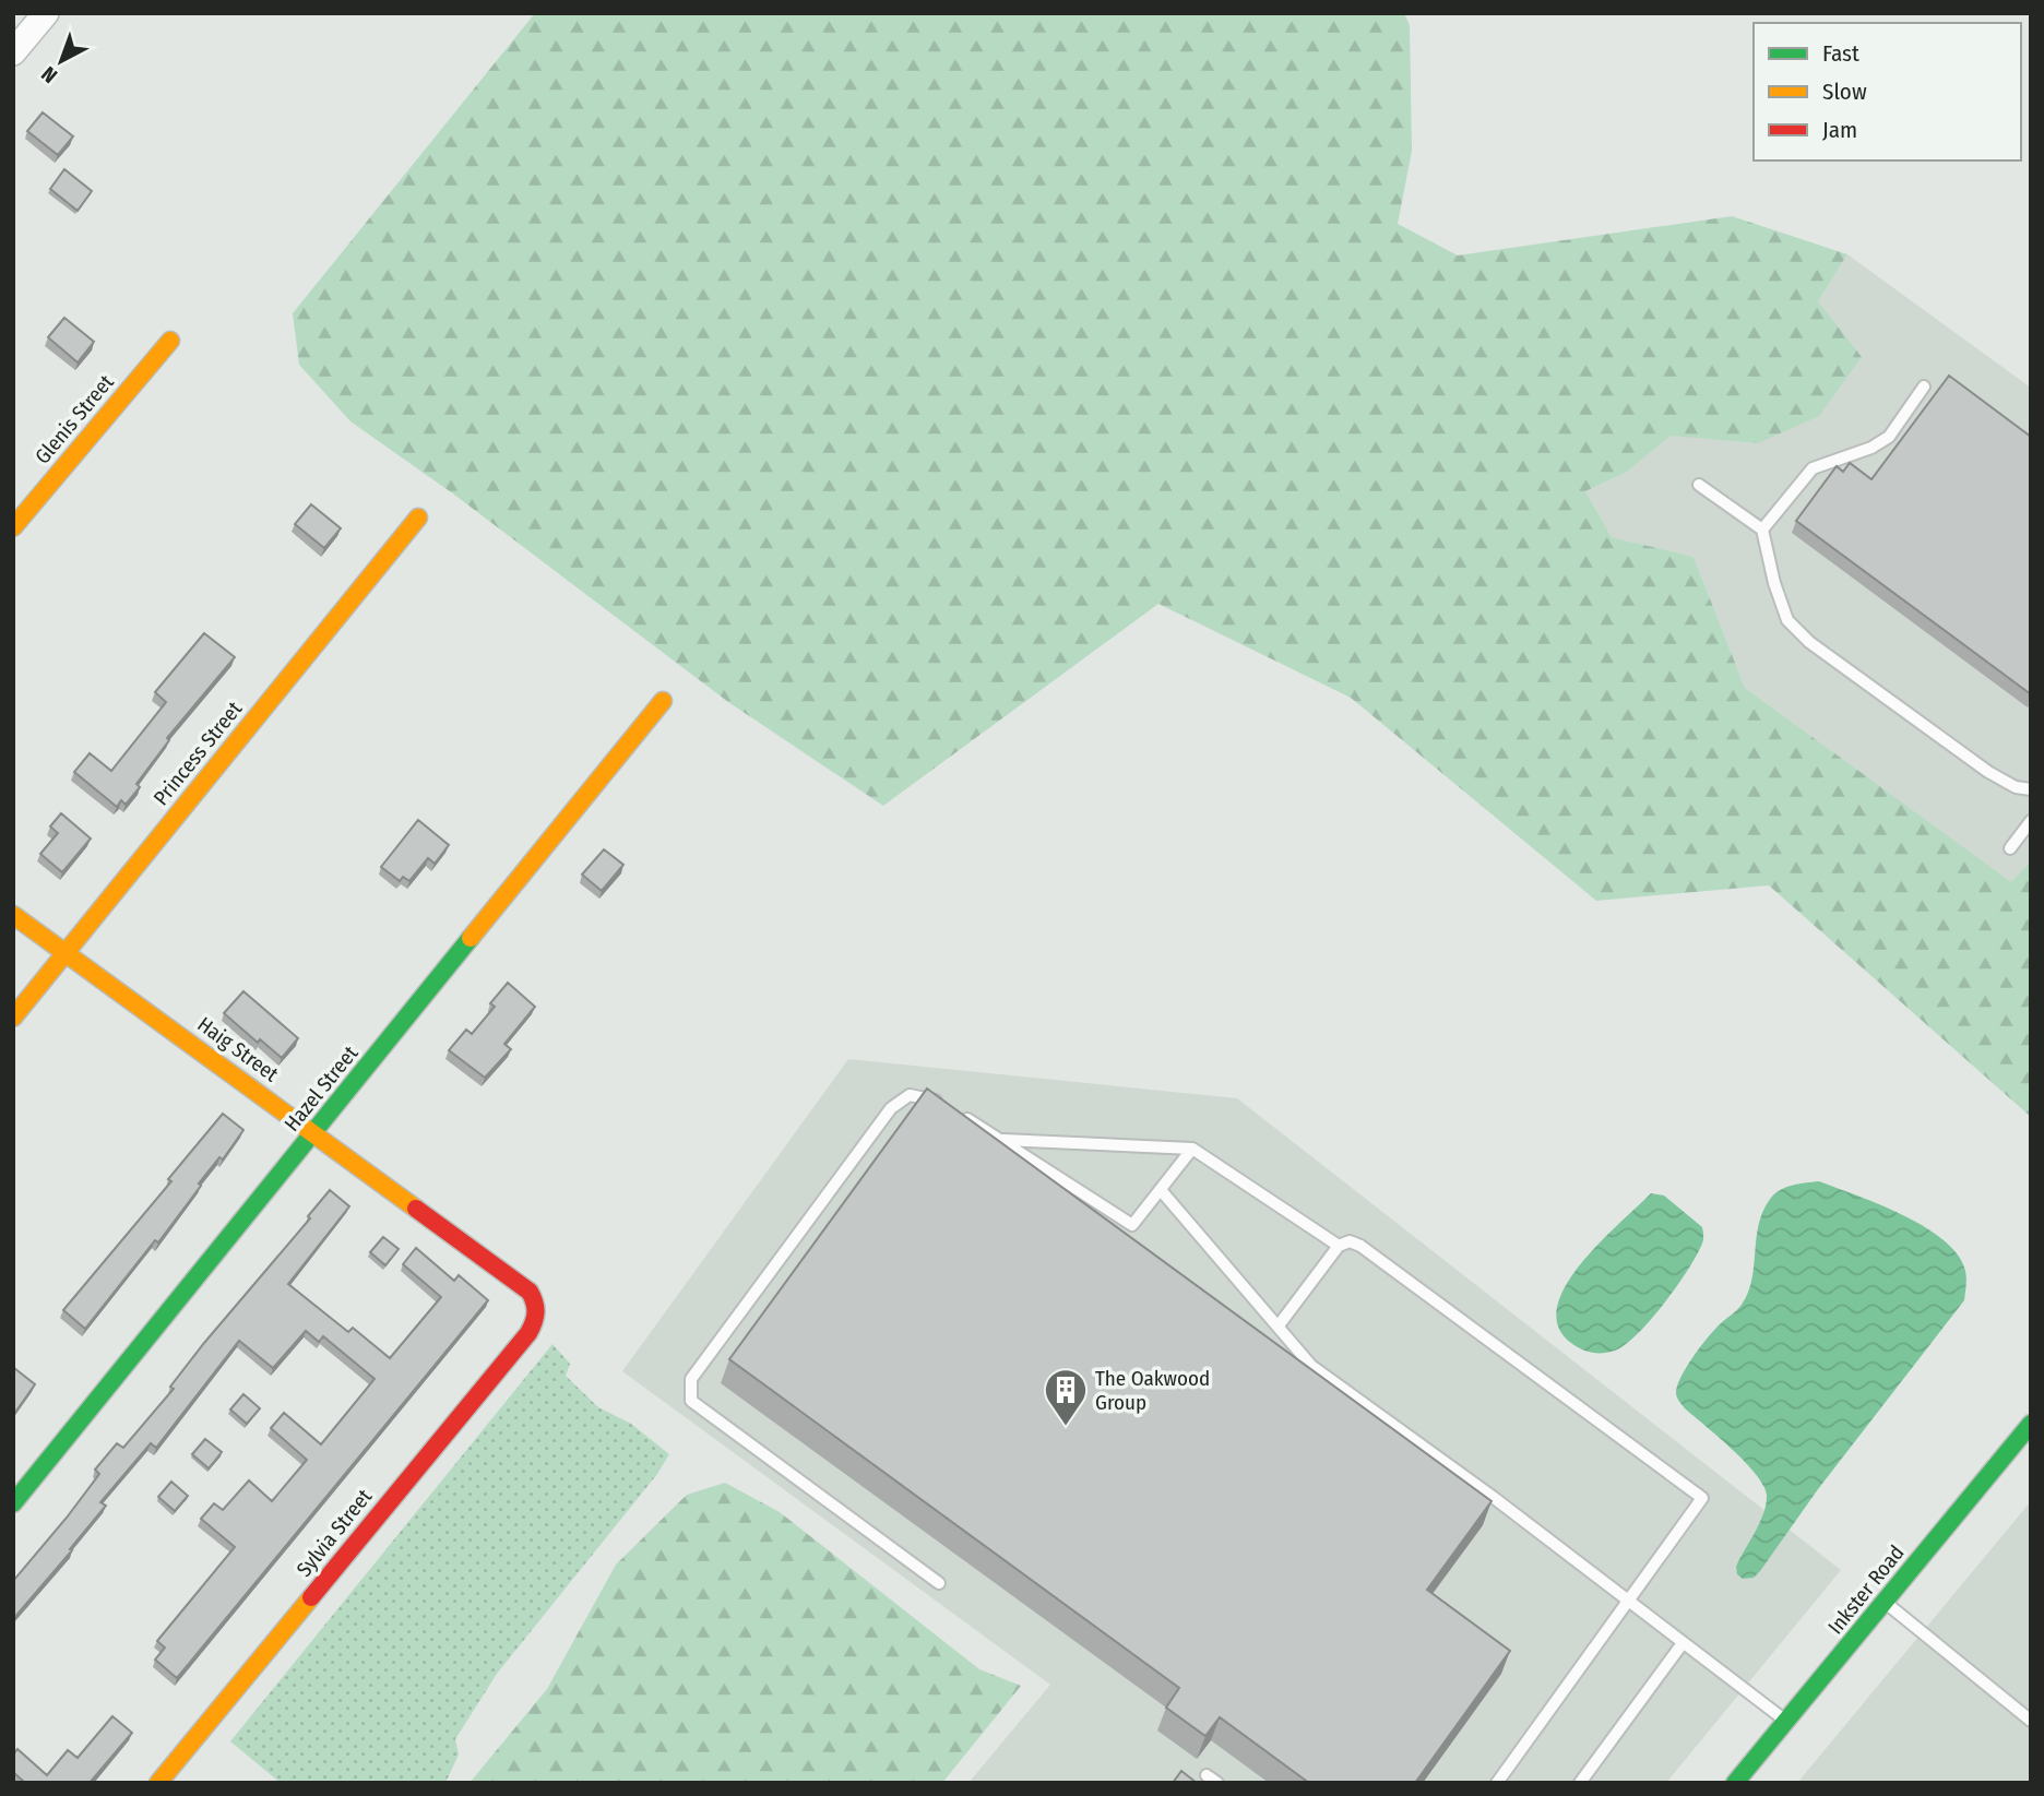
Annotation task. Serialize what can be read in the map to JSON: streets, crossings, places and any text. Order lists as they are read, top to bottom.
{
  "streets": {
    "street": [
      "Glenis Street",
      "Princess Street",
      "Haig Street",
      "Hazel Street",
      "Sylvia Street",
      "Inkster Road"
    ]
  },
  "crossings": [
    ["Princess Street", "Haig Street"],
    ["Haig Street", "Hazel Street"],
    ["Haig Street", "Sylvia Street"]
  ],
  "places": {
    "building": ["The Oakwood Group"]
  },
  "legend": ["Fast", "Slow", "Jam"],
  "north": "bottom left"
}
